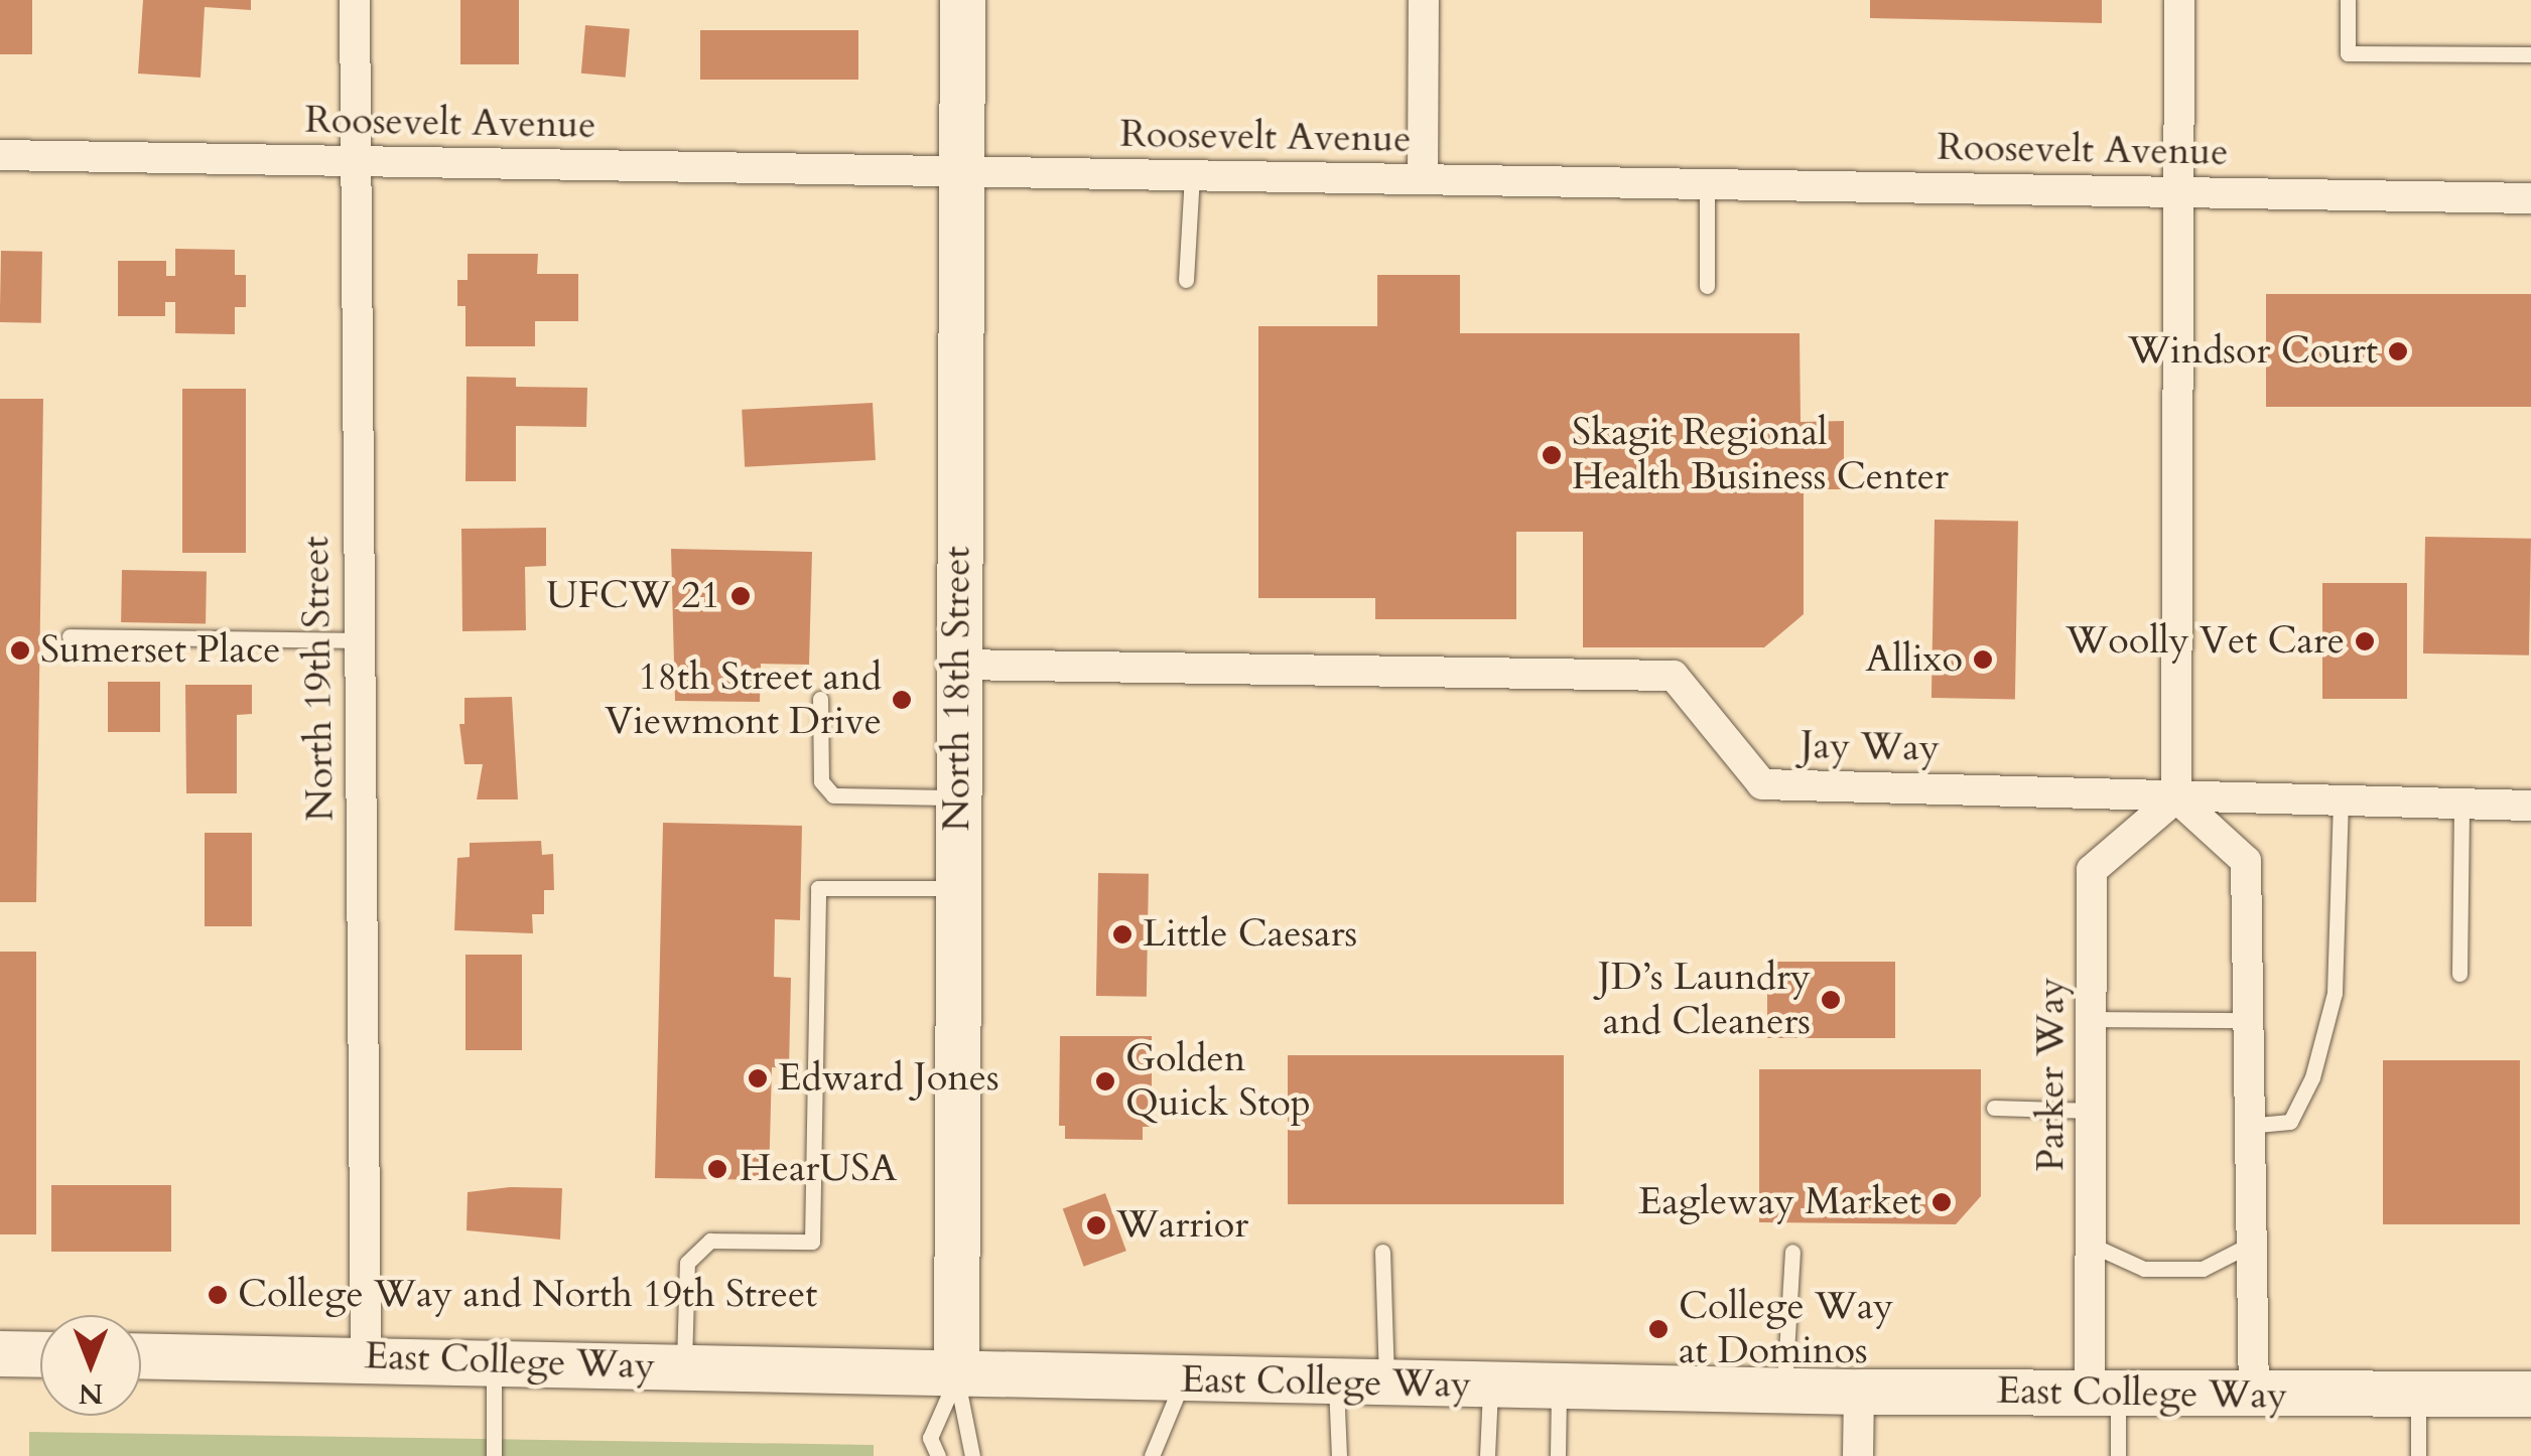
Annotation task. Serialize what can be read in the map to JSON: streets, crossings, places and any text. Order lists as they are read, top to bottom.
{
  "streets": {
    "main road": ["North 18th Street", "East College Way"],
    "street": [
      "Roosevelt Avenue",
      "North 19th Street",
      "Jay Way",
      "Parker Way"
    ]
  },
  "crossings": [
    ["Roosevelt Avenue", "North 19th Street"],
    ["Roosevelt Avenue", "North 18th Street"],
    ["North 19th Street", "East College Way"],
    ["North 18th Street", "Jay Way"],
    ["North 18th Street", "East College Way"],
    ["Jay Way", "Parker Way"],
    ["Parker Way", "East College Way"]
  ],
  "places": [
    "Windsor Court",
    "Skagit Regional Health Business Center",
    "UFCW 21",
    "Woolly Vet Care",
    "Sumerset Place",
    "Allixo",
    "18th Street and Viewmont Drive",
    "Little Caesars",
    "JD’s Laundry and Cleaners",
    "Edward Jones",
    "Golden Quick Stop",
    "HearUSA",
    "Eagleway Market",
    "Warrior",
    "College Way and North 19th Street",
    "College Way at Dominos"
  ],
  "north": "bottom"
}
